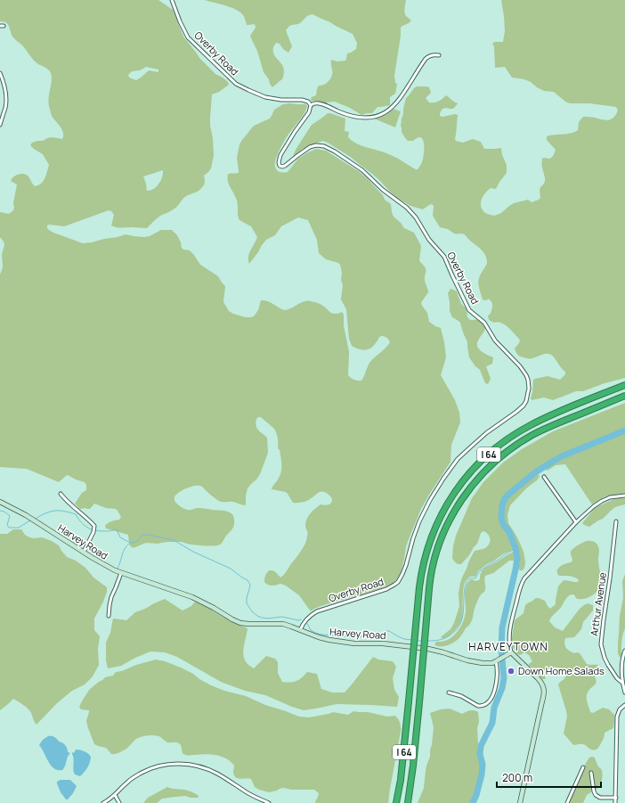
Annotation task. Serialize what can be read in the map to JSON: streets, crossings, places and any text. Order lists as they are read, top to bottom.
{
  "streets": {
    "highway": ["I 64"],
    "street": ["Overby Road", "Harvey Road", "Arthur Avenue"]
  },
  "crossings": [
    ["Overby Road", "Harvey Road"]
  ],
  "districts": ["HARVEYTOWN"],
  "places": ["Down Home Salads"],
  "scale_bar": "200 m"
}
